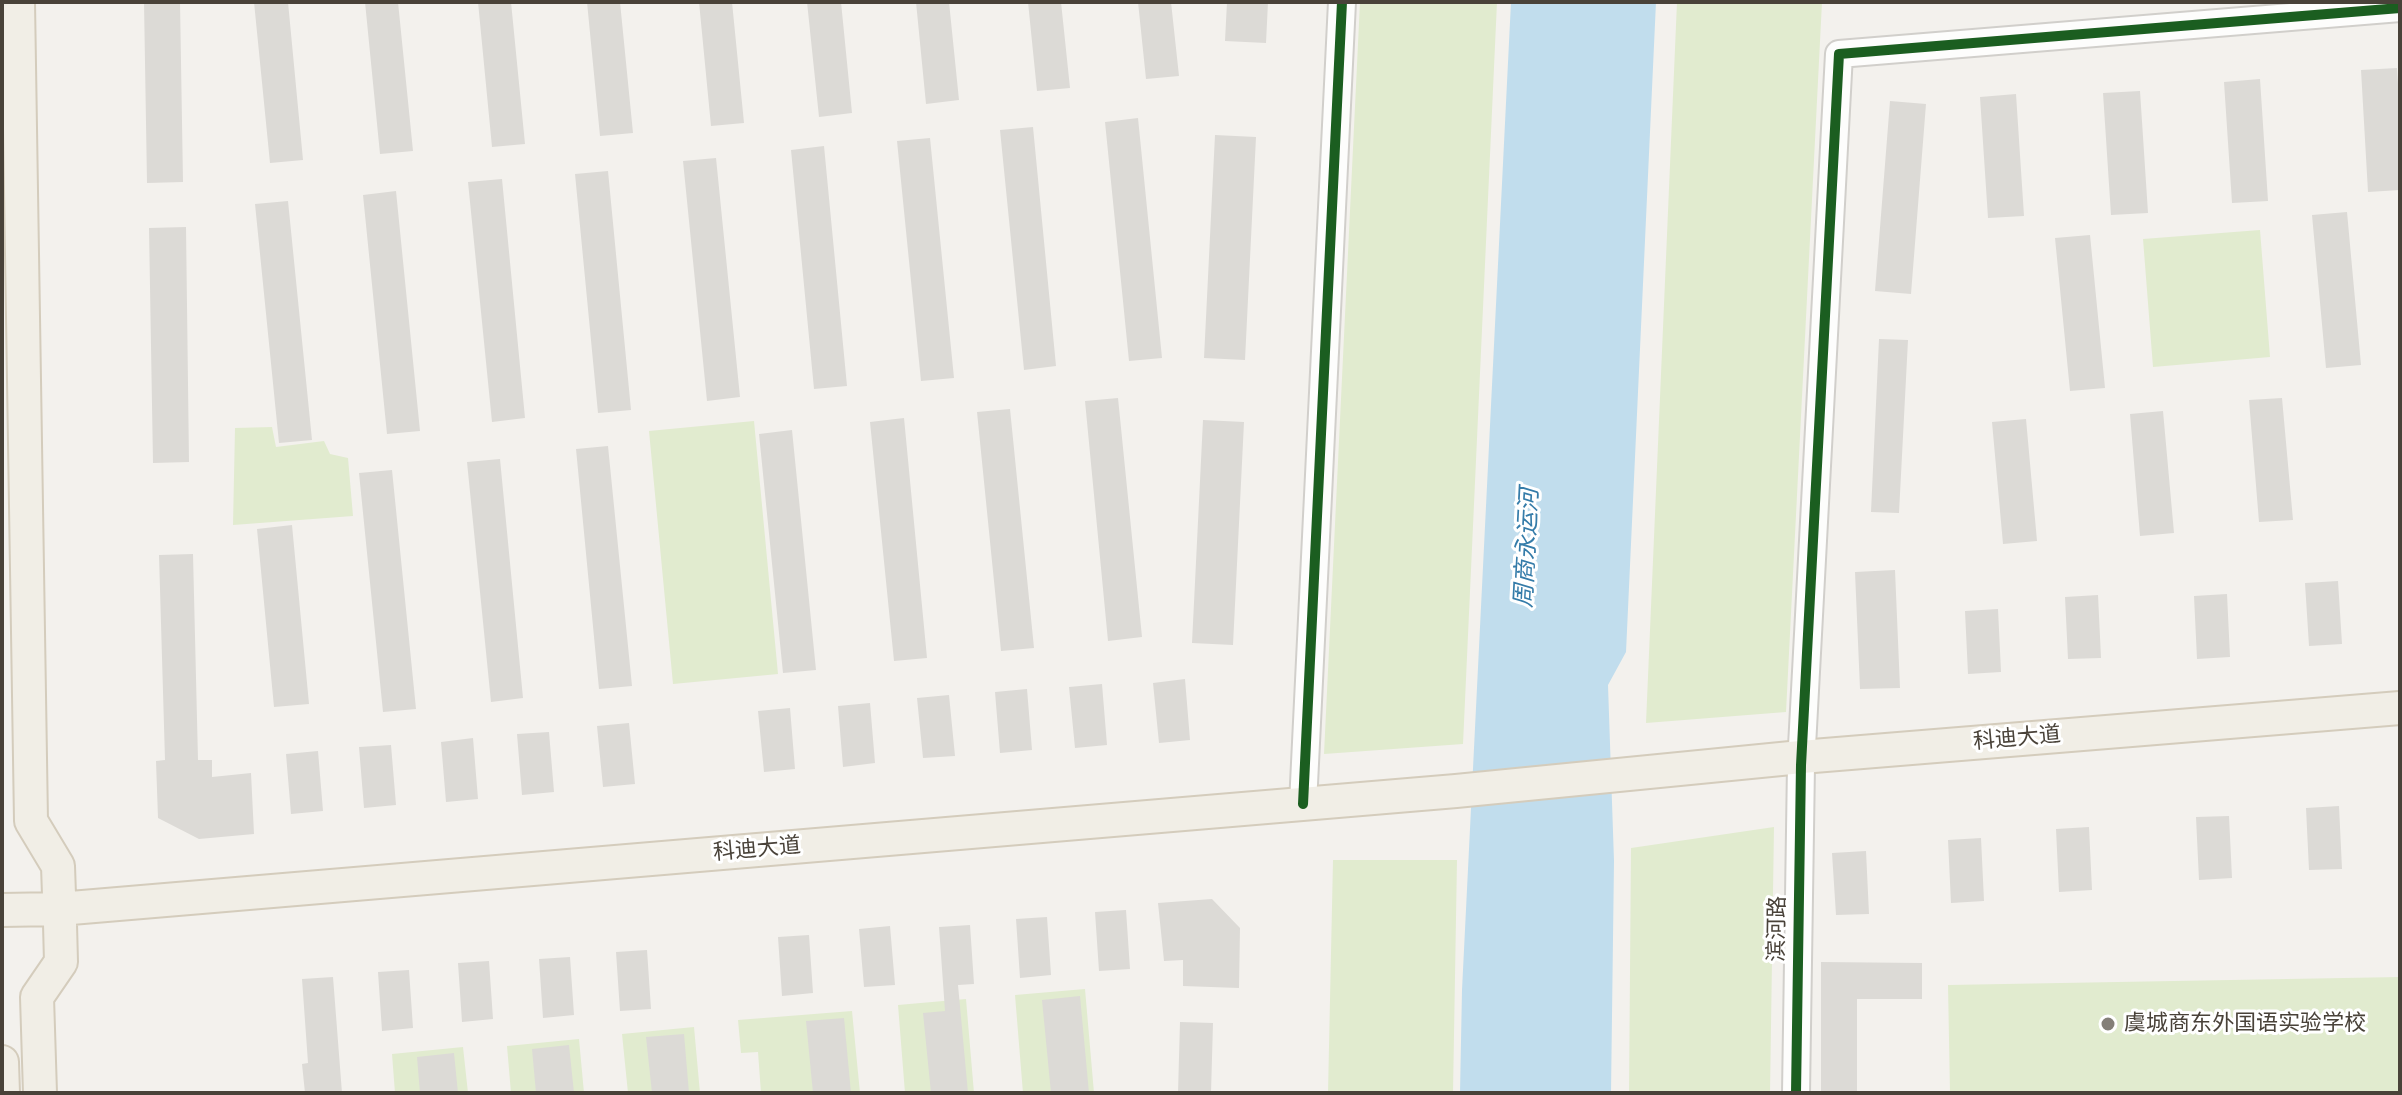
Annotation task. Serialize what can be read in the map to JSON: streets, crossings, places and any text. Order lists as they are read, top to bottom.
{
  "streets": {
    "main road": ["科迪大道"],
    "street": ["滨河路"]
  },
  "crossings": [
    ["科迪大道", "滨河路"]
  ],
  "water": ["周商永运河"],
  "places": ["虞城商东外国语实验学校"]
}
